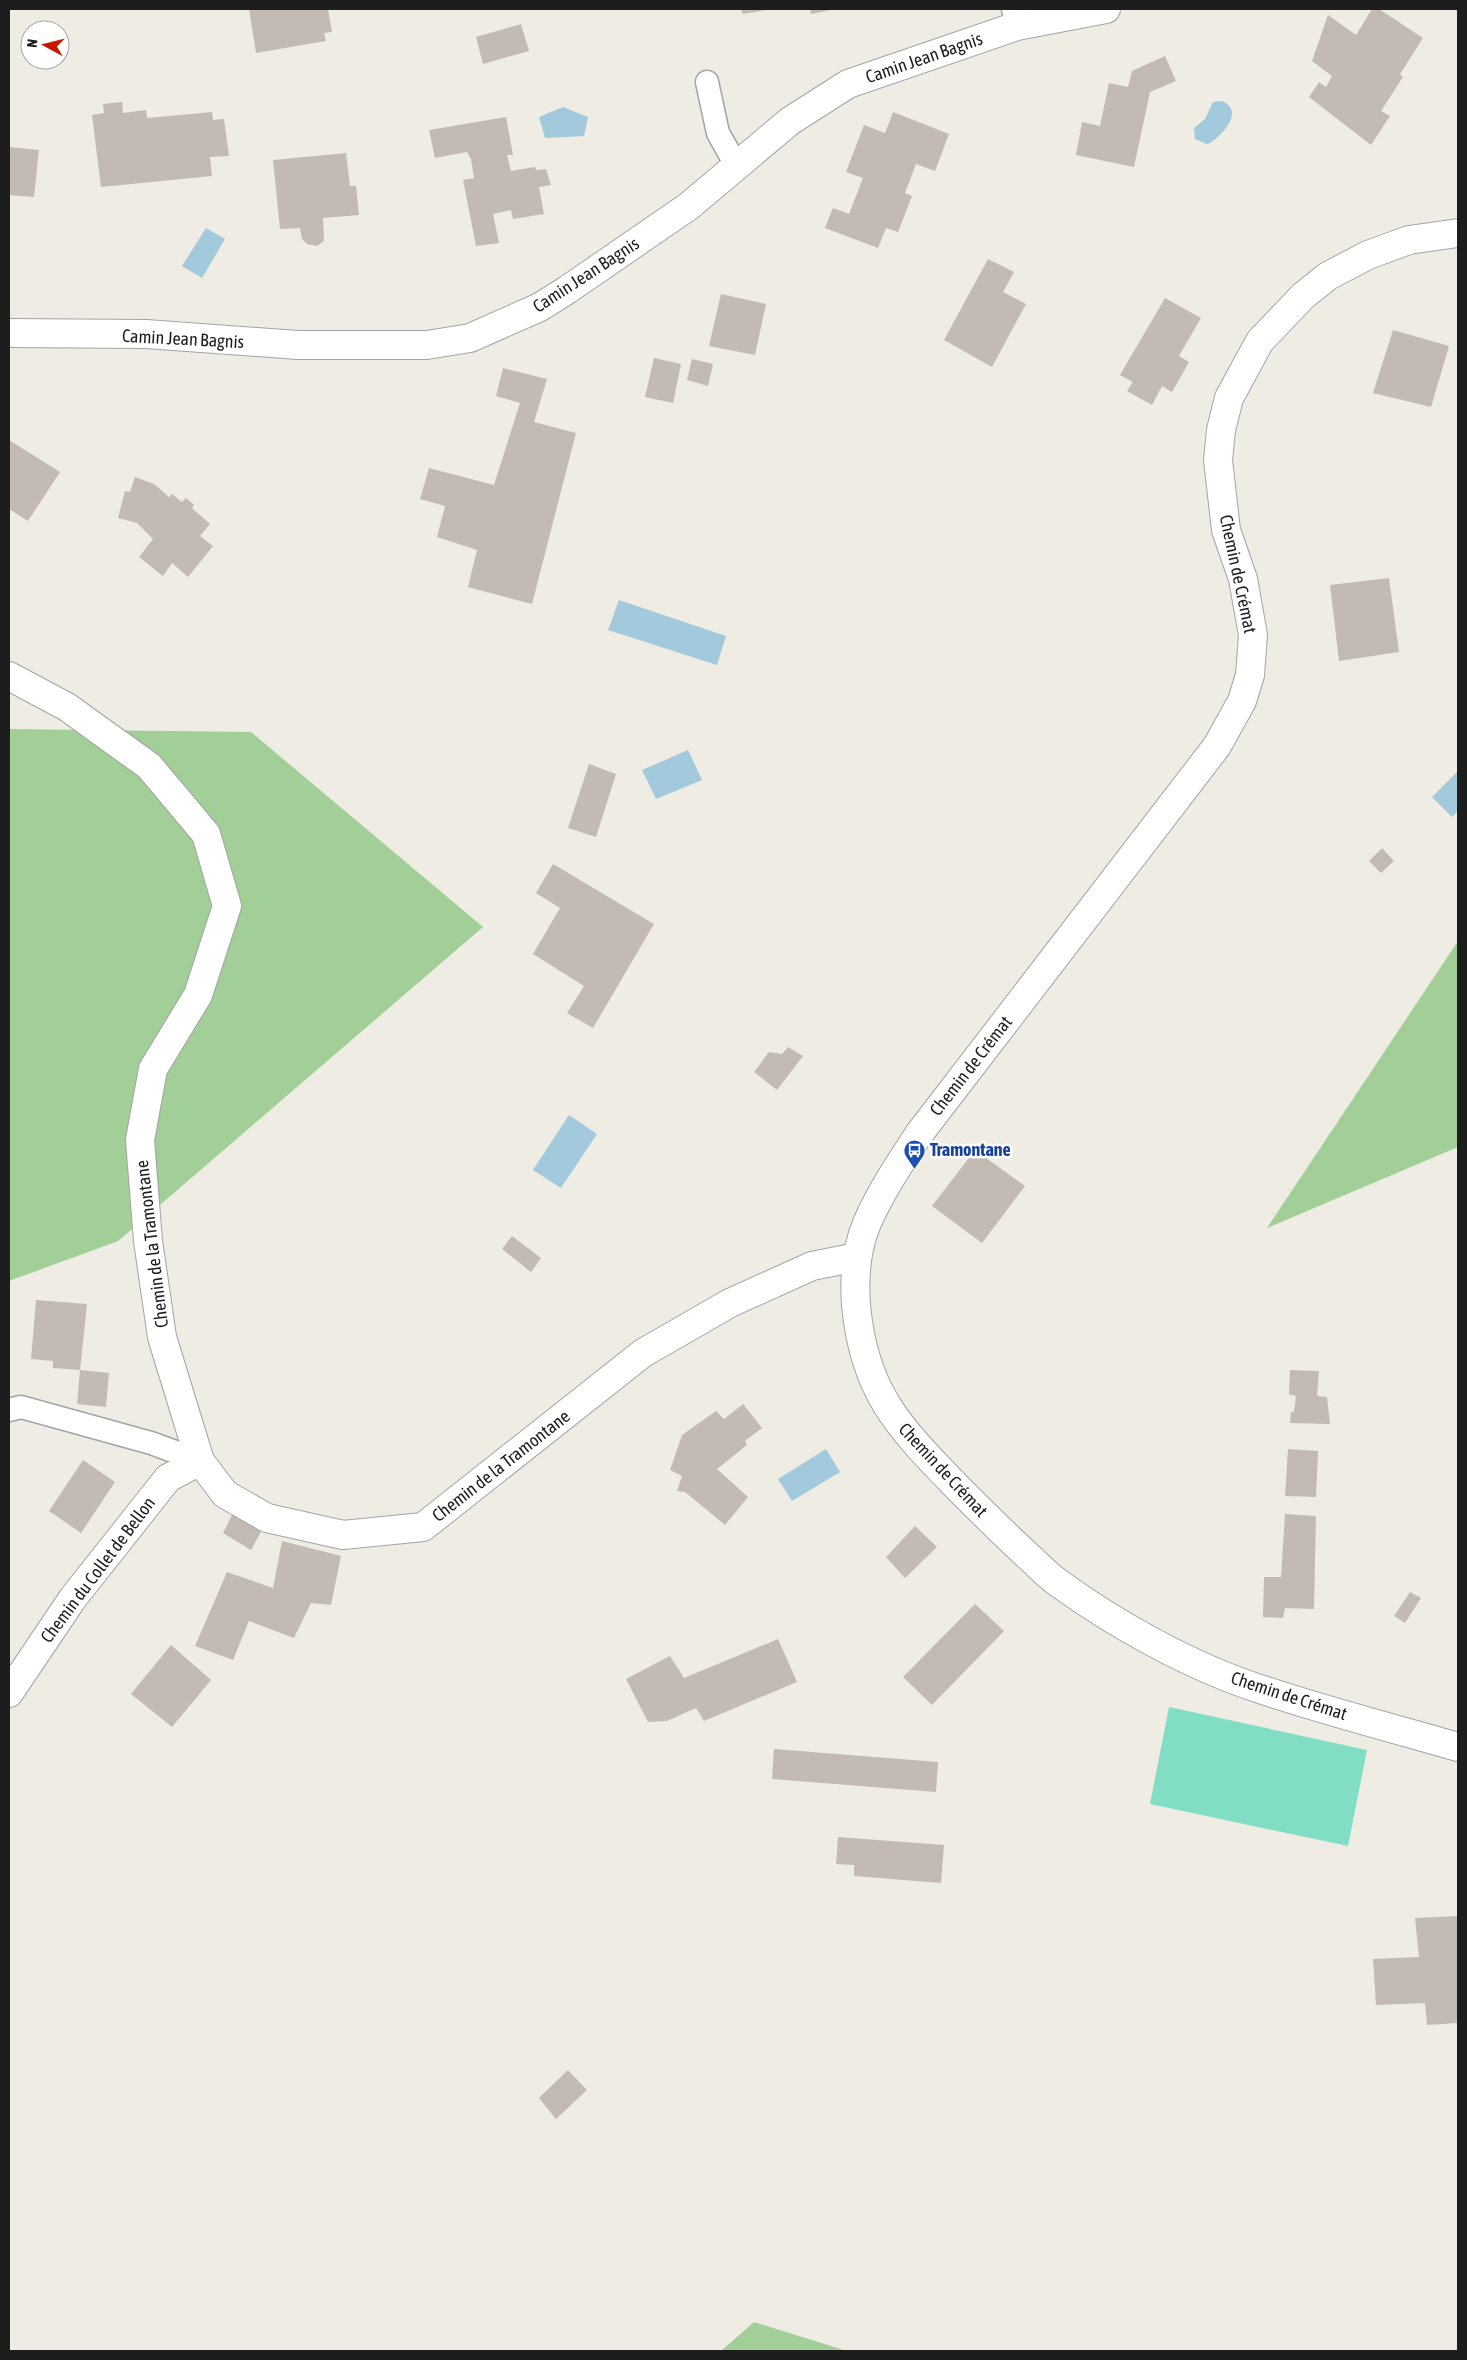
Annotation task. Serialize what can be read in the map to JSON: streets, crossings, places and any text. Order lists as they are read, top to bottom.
{
  "streets": {
    "street": [
      "Camin Jean Bagnis",
      "Chemin de Crémat",
      "Chemin de la Tramontane",
      "Chemin du Collet de Bellon"
    ]
  },
  "crossings": [
    ["Chemin de Crémat", "Chemin de la Tramontane"],
    ["Chemin de la Tramontane", "Chemin du Collet de Bellon"]
  ],
  "places": {
    "bus stop": ["Tramontane"]
  },
  "north": "left"
}
